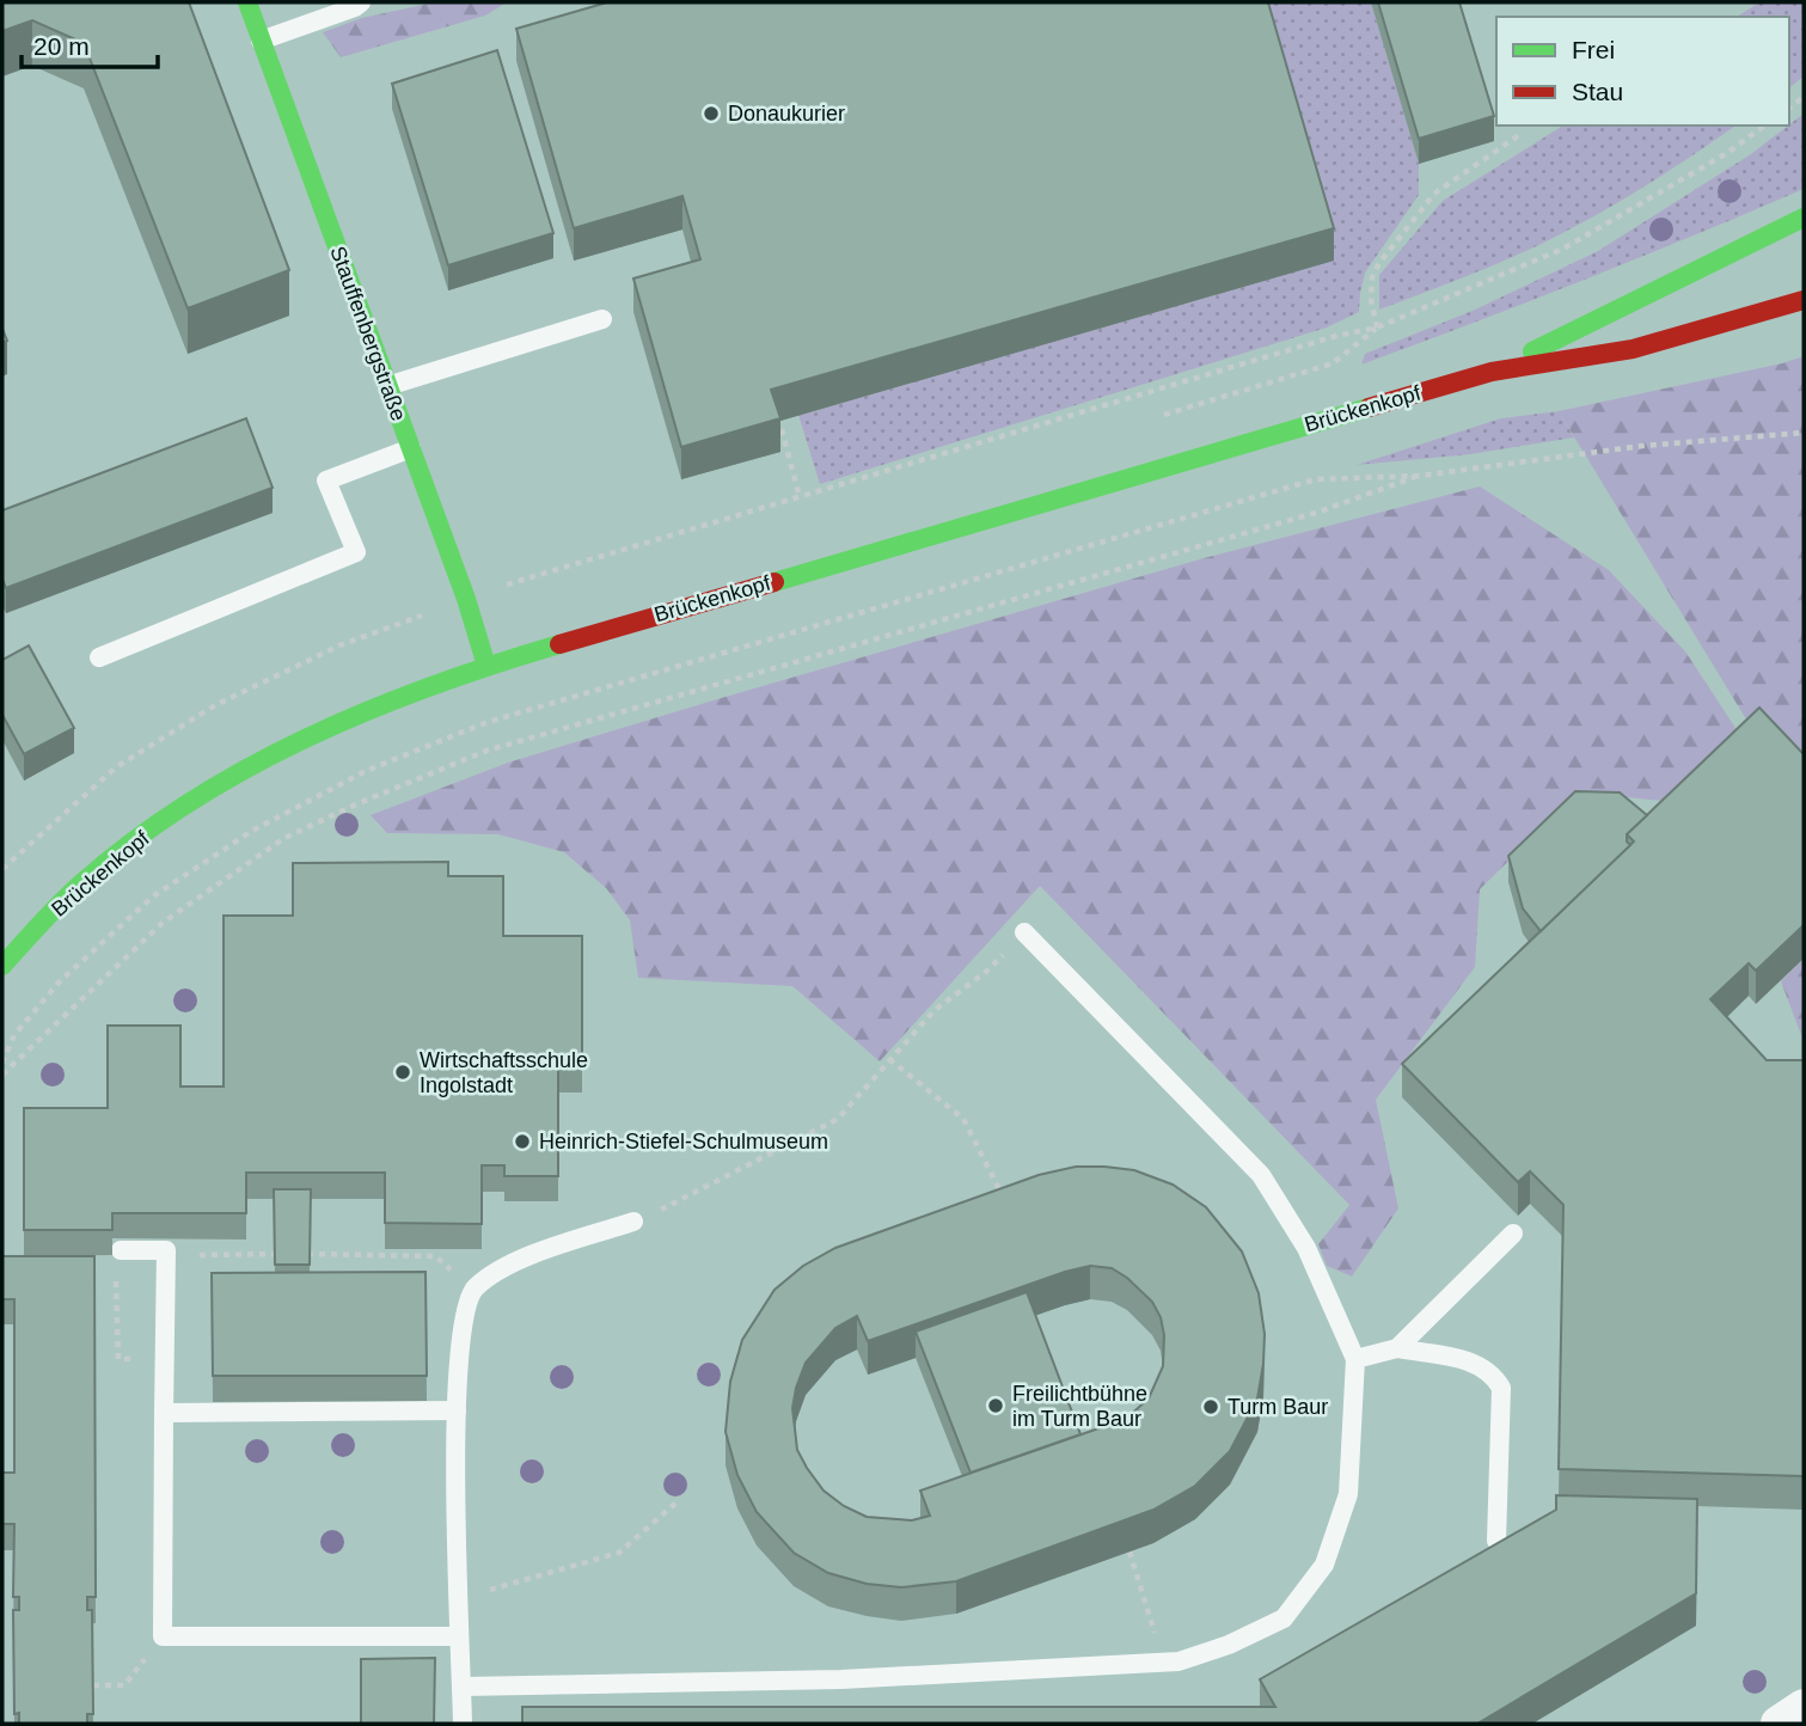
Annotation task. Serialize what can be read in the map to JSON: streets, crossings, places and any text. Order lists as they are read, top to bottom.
{
  "streets": {
    "street": ["Stauffenbergstraße", "Brückenkopf"]
  },
  "crossings": [
    ["Stauffenbergstraße", "Brückenkopf"]
  ],
  "places": [
    "Donaukurier",
    "Wirtschaftsschule Ingolstadt",
    "Heinrich-Stiefel-Schulmuseum",
    "Freilichtbühne im Turm Baur",
    "Turm Baur"
  ],
  "legend": ["Frei", "Stau"],
  "scale_bar": "20 m"
}
